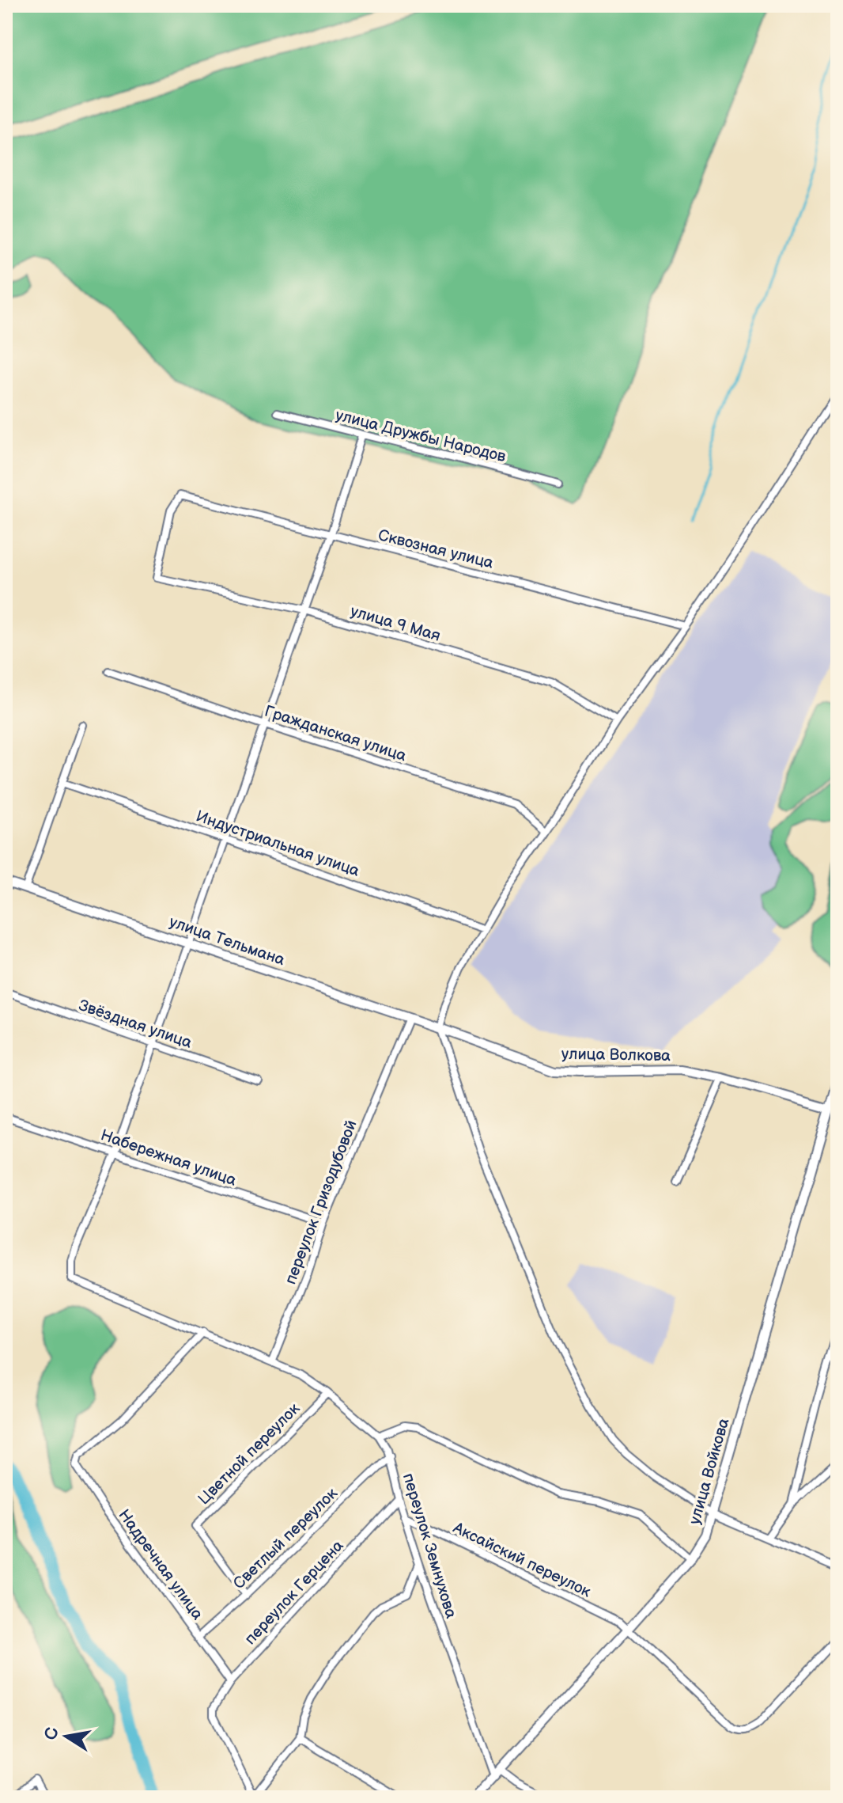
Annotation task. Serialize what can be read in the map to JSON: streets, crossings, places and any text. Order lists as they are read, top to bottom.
{
  "streets": {
    "street": [
      "улица Дружбы Народов",
      "Сквозная улица",
      "улица 9 Мая",
      "Гражданская улица",
      "Индустриальная улица",
      "улица Тельмана",
      "Звёздная улица",
      "улица Волкова",
      "Набережная улица",
      "переулок Гризодубовой",
      "Цветной переулок",
      "улица Войкова",
      "Светлый переулок",
      "переулок Земнухова",
      "Аксайский переулок",
      "Надречная улица",
      "переулок Герцена"
    ]
  },
  "crossings": [
    ["Сквозная улица", "улица 9 Мая"],
    ["улица Тельмана", "улица Волкова"],
    ["улица Тельмана", "переулок Гризодубовой"],
    ["улица Волкова", "улица Войкова"],
    ["Набережная улица", "переулок Гризодубовой"],
    ["Набережная улица", "переулок Земнухова"],
    ["переулок Гризодубовой", "переулок Земнухова"],
    ["Цветной переулок", "Светлый переулок"],
    ["Цветной переулок", "переулок Земнухова"],
    ["улица Войкова", "переулок Земнухова"],
    ["улица Войкова", "Аксайский переулок"],
    ["Светлый переулок", "переулок Земнухова"],
    ["Светлый переулок", "Надречная улица"],
    ["переулок Земнухова", "Аксайский переулок"],
    ["переулок Земнухова", "Надречная улица"],
    ["переулок Земнухова", "переулок Герцена"],
    ["Надречная улица", "переулок Герцена"]
  ],
  "north": "left"
}
